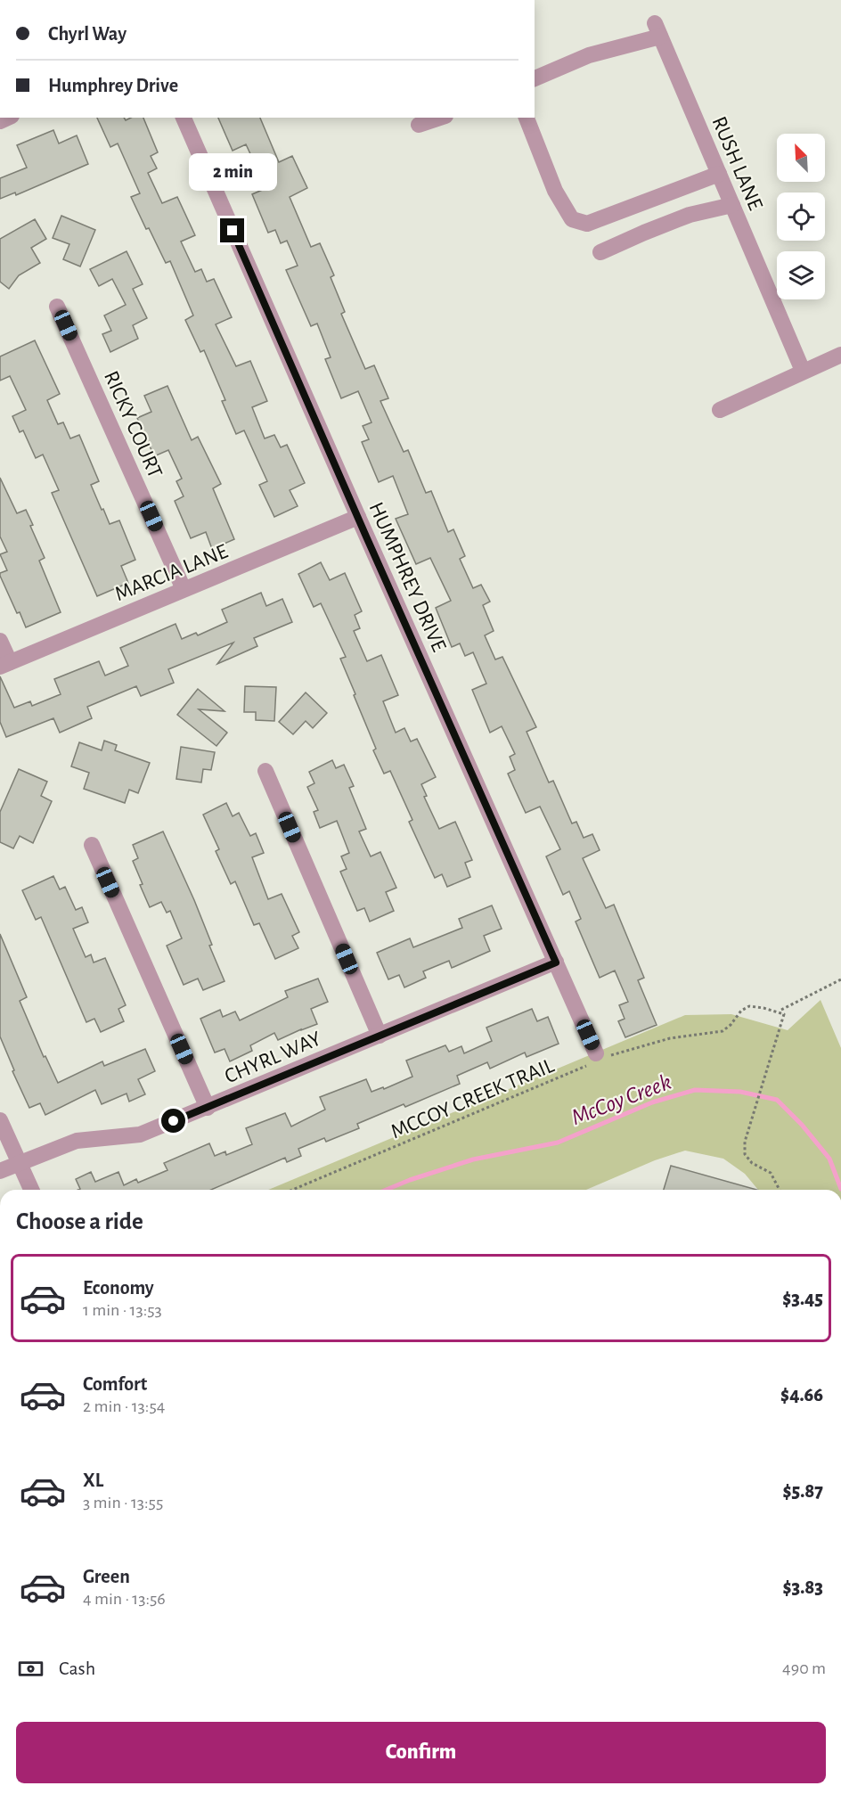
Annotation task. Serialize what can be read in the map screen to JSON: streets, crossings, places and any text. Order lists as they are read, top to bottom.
{
  "streets": {
    "street": [
      "RUSH LANE",
      "RICKY COURT",
      "MARCIA LANE",
      "HUMPHREY DRIVE",
      "CHYRL WAY"
    ],
    "path": ["MCCOY CREEK TRAIL"]
  },
  "crossings": [
    ["RICKY COURT", "MARCIA LANE"],
    ["MARCIA LANE", "HUMPHREY DRIVE"],
    ["HUMPHREY DRIVE", "CHYRL WAY"],
    ["HUMPHREY DRIVE", "MCCOY CREEK TRAIL"]
  ],
  "water": ["McCoy Creek"],
  "north": "top left",
  "page": {
    "banner": ["Chyrl Way", "Humphrey Drive"],
    "bubble": "2 min",
    "heading": "Choose a ride",
    "list": [
      {
        "name": "Economy",
        "note": "1 min · 13:53",
        "value": "$3.45"
      },
      {
        "name": "Comfort",
        "note": "2 min · 13:54",
        "value": "$4.66"
      },
      {
        "name": "XL",
        "note": "3 min · 13:55",
        "value": "$5.87"
      },
      {
        "name": "Green",
        "note": "4 min · 13:56",
        "value": "$3.83"
      }
    ],
    "pay": ["Cash", "490 m"],
    "buttons": "Confirm"
  }
}
